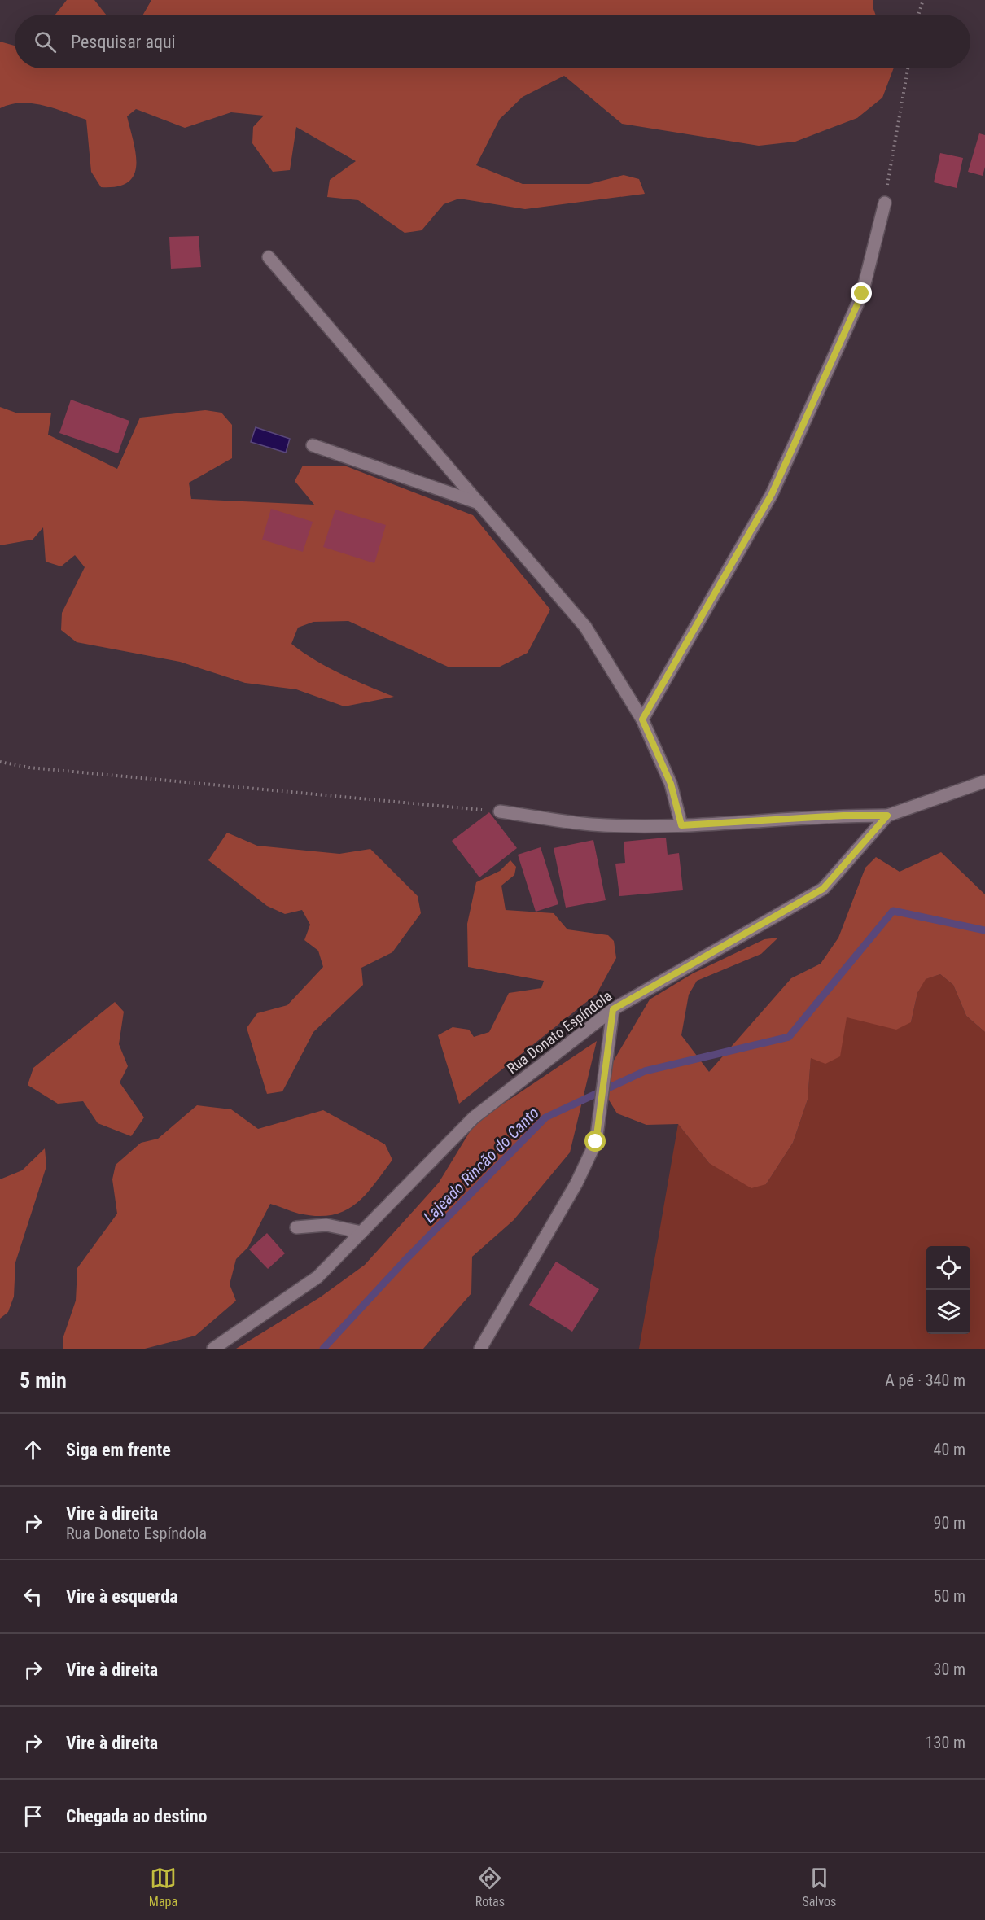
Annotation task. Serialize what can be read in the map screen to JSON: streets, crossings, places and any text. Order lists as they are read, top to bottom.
{
  "streets": {
    "street": ["Rua Donato Espíndola"]
  },
  "water": ["Lajeado Rincão do Canto"],
  "page": {
    "search": "Pesquisar aqui",
    "heading": ["5 min", "A pé · 340 m"],
    "list": [
      ["Siga em frente", "40 m"],
      ["Vire à direita", "Rua Donato Espíndola", "90 m"],
      ["Vire à esquerda", "50 m"],
      ["Vire à direita", "30 m"],
      ["Vire à direita", "130 m"],
      "Chegada ao destino"
    ],
    "nav": ["Mapa", "Rotas", "Salvos"]
  }
}
